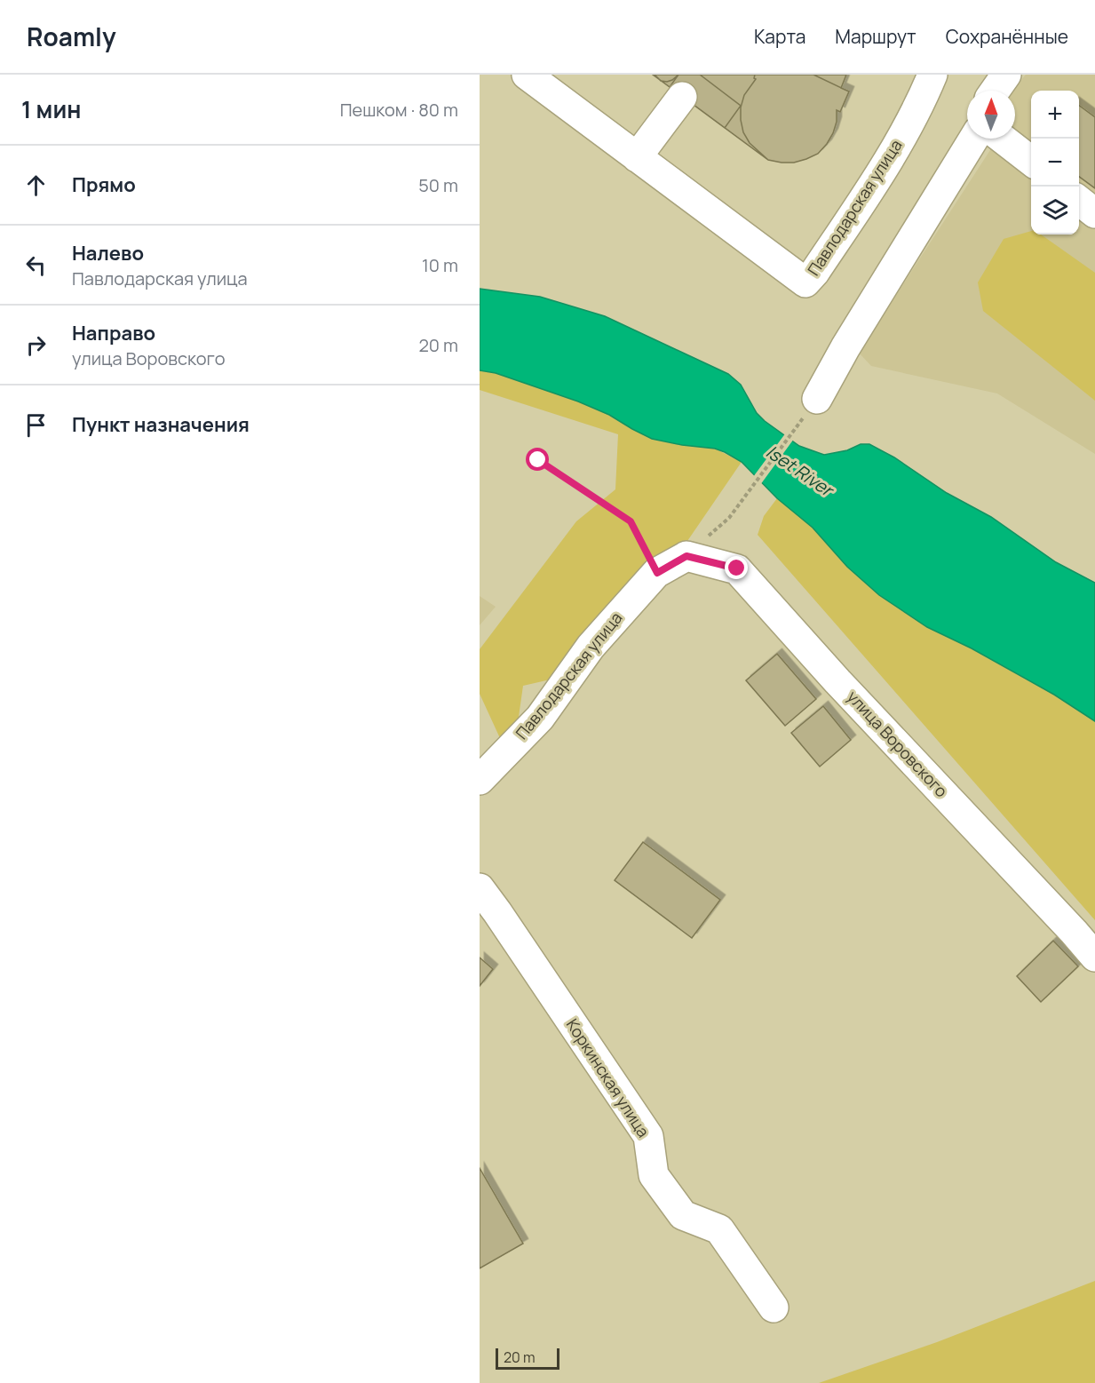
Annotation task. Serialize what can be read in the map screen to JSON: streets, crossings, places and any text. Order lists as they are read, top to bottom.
{
  "streets": {
    "street": ["Павлодарская улица", "улица Воровского", "Коркинская улица"]
  },
  "crossings": [
    ["Павлодарская улица", "улица Воровского"]
  ],
  "water": ["Iset River"],
  "scale_bar": "20 m",
  "north": "top",
  "page": {
    "header": "Roamly",
    "nav": ["Карта", "Маршрут", "Сохранённые"],
    "heading": ["1 мин", "Пешком · 80 m"],
    "map_buttons": ["+", "−"],
    "list": [
      ["Прямо", "50 m"],
      ["Налево", "Павлодарская улица", "10 m"],
      ["Направо", "улица Воровского", "20 m"],
      "Пункт назначения"
    ],
    "scale": "20 m"
  }
}
